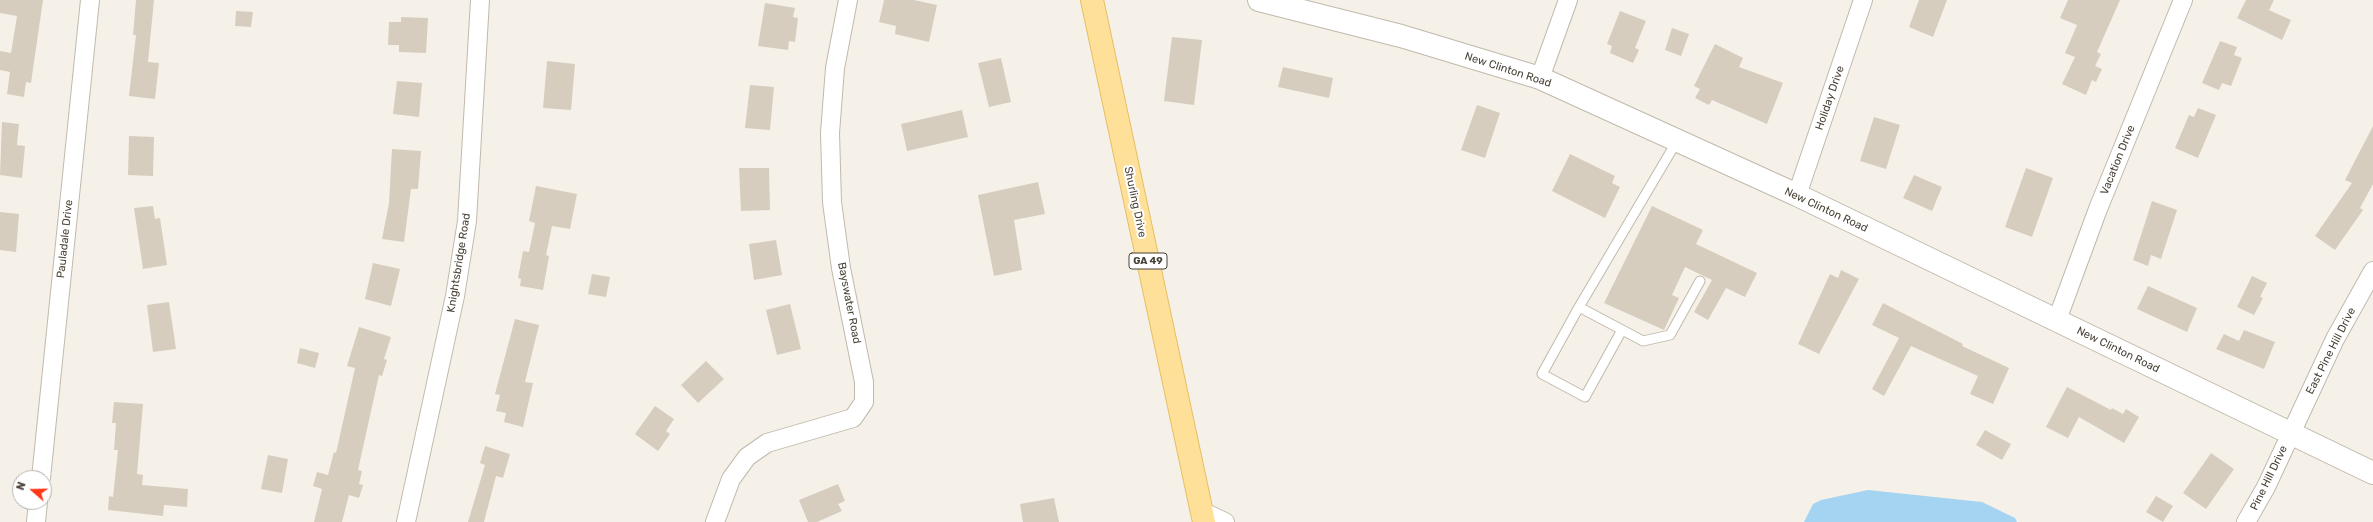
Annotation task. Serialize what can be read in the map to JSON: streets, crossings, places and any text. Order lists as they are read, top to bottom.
{
  "streets": {
    "main road": ["Shurling Drive", "GA 49"],
    "street": [
      "New Clinton Road",
      "Holiday Drive",
      "Vacation Drive",
      "Pauladale Drive",
      "Knightsbridge Road",
      "Bayswater Road",
      "East Pine Hill Drive",
      "Pine Hill Drive"
    ]
  },
  "crossings": [
    ["New Clinton Road", "Holiday Drive"],
    ["New Clinton Road", "Vacation Drive"],
    ["New Clinton Road", "East Pine Hill Drive"],
    ["New Clinton Road", "Pine Hill Drive"],
    ["East Pine Hill Drive", "Pine Hill Drive"]
  ],
  "north": "left"
}
